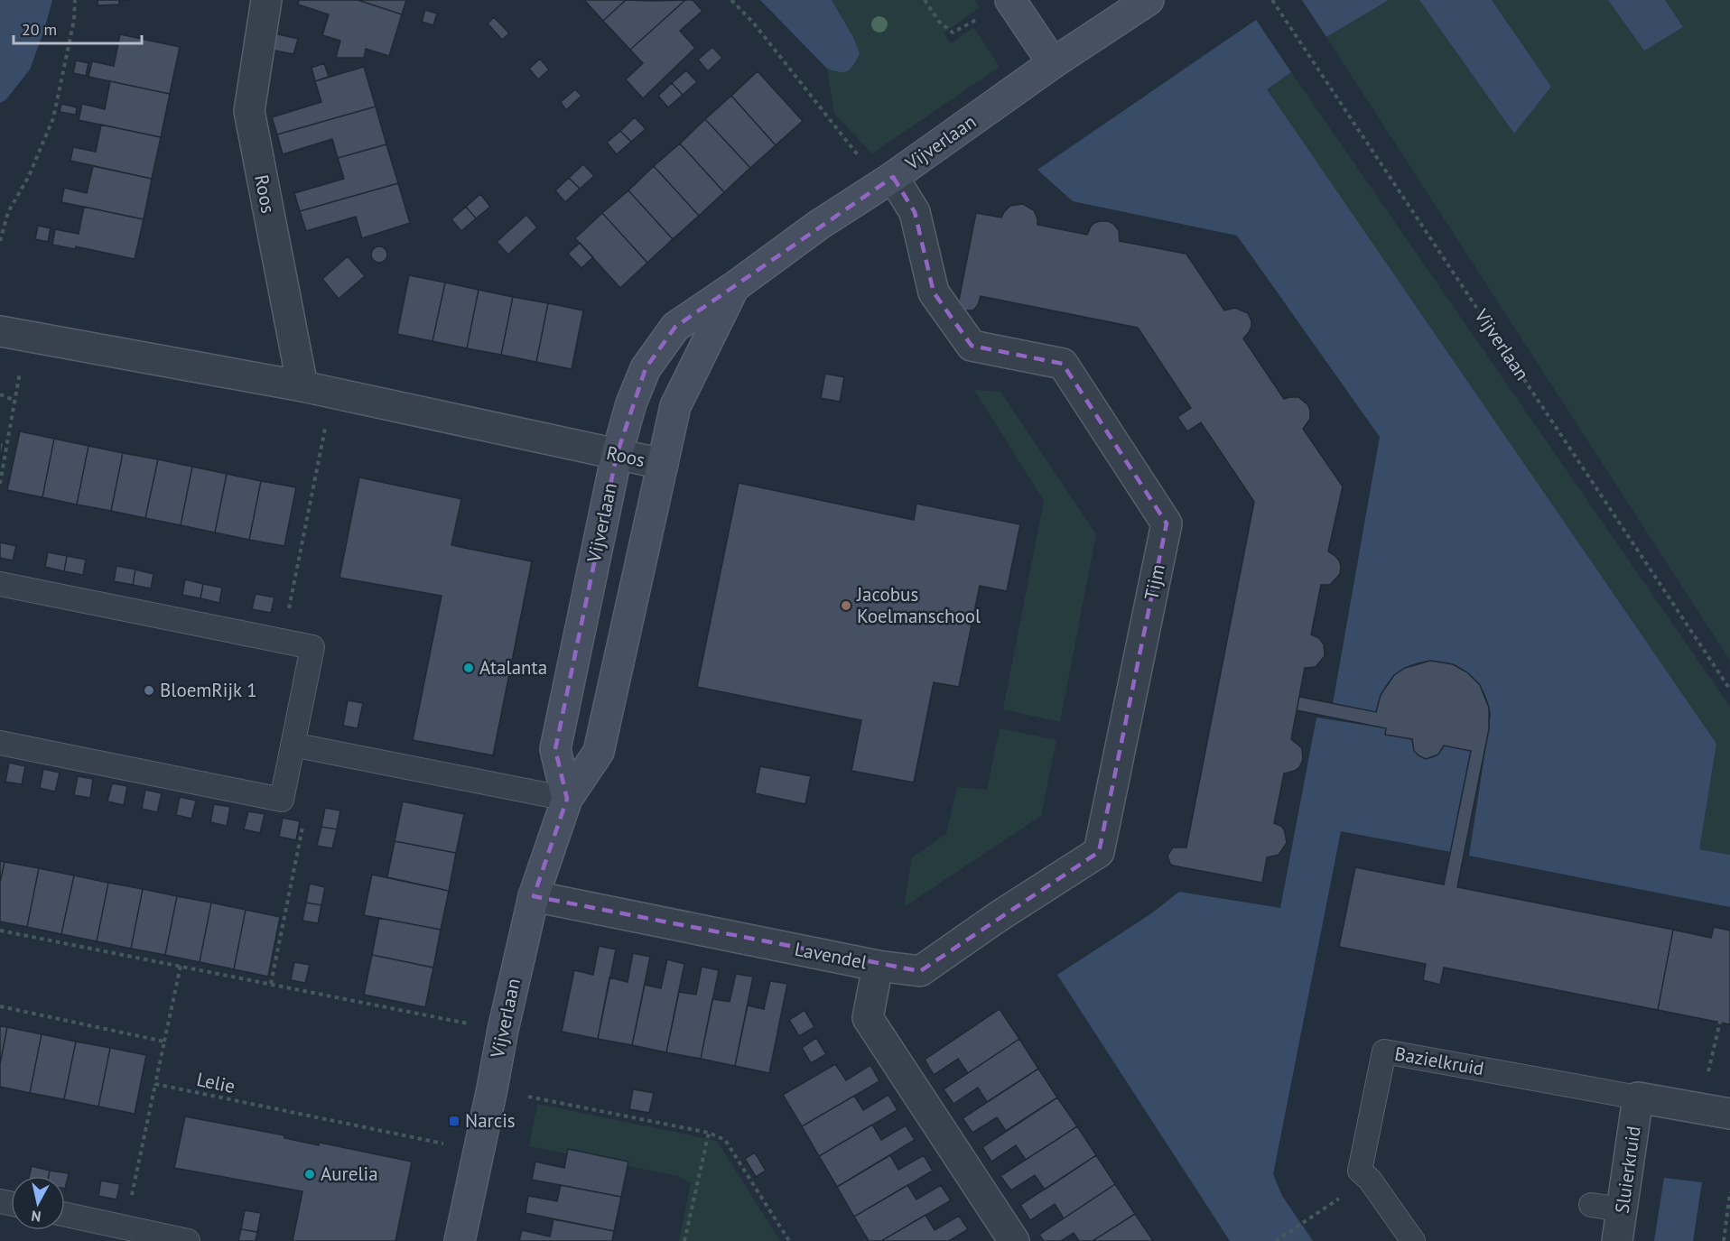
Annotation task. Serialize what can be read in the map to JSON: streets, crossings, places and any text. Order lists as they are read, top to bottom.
{
  "streets": {
    "street": [
      "Vijverlaan",
      "Roos",
      "Tijm",
      "Lavendel",
      "Bazielkruid",
      "Sluierkruid"
    ],
    "path": ["Lelie"]
  },
  "crossings": [
    ["Vijverlaan", "Roos"],
    ["Vijverlaan", "Tijm"],
    ["Vijverlaan", "Lavendel"],
    ["Vijverlaan", "Lelie"],
    ["Tijm", "Lavendel"],
    ["Bazielkruid", "Sluierkruid"]
  ],
  "places": {
    "other": [
      "Jacobus Koelmanschool",
      "Atalanta",
      "BloemRijk 1",
      "Aurelia"
    ],
    "transit": ["Narcis"]
  },
  "scale_bar": "20 m",
  "north": "bottom"
}
